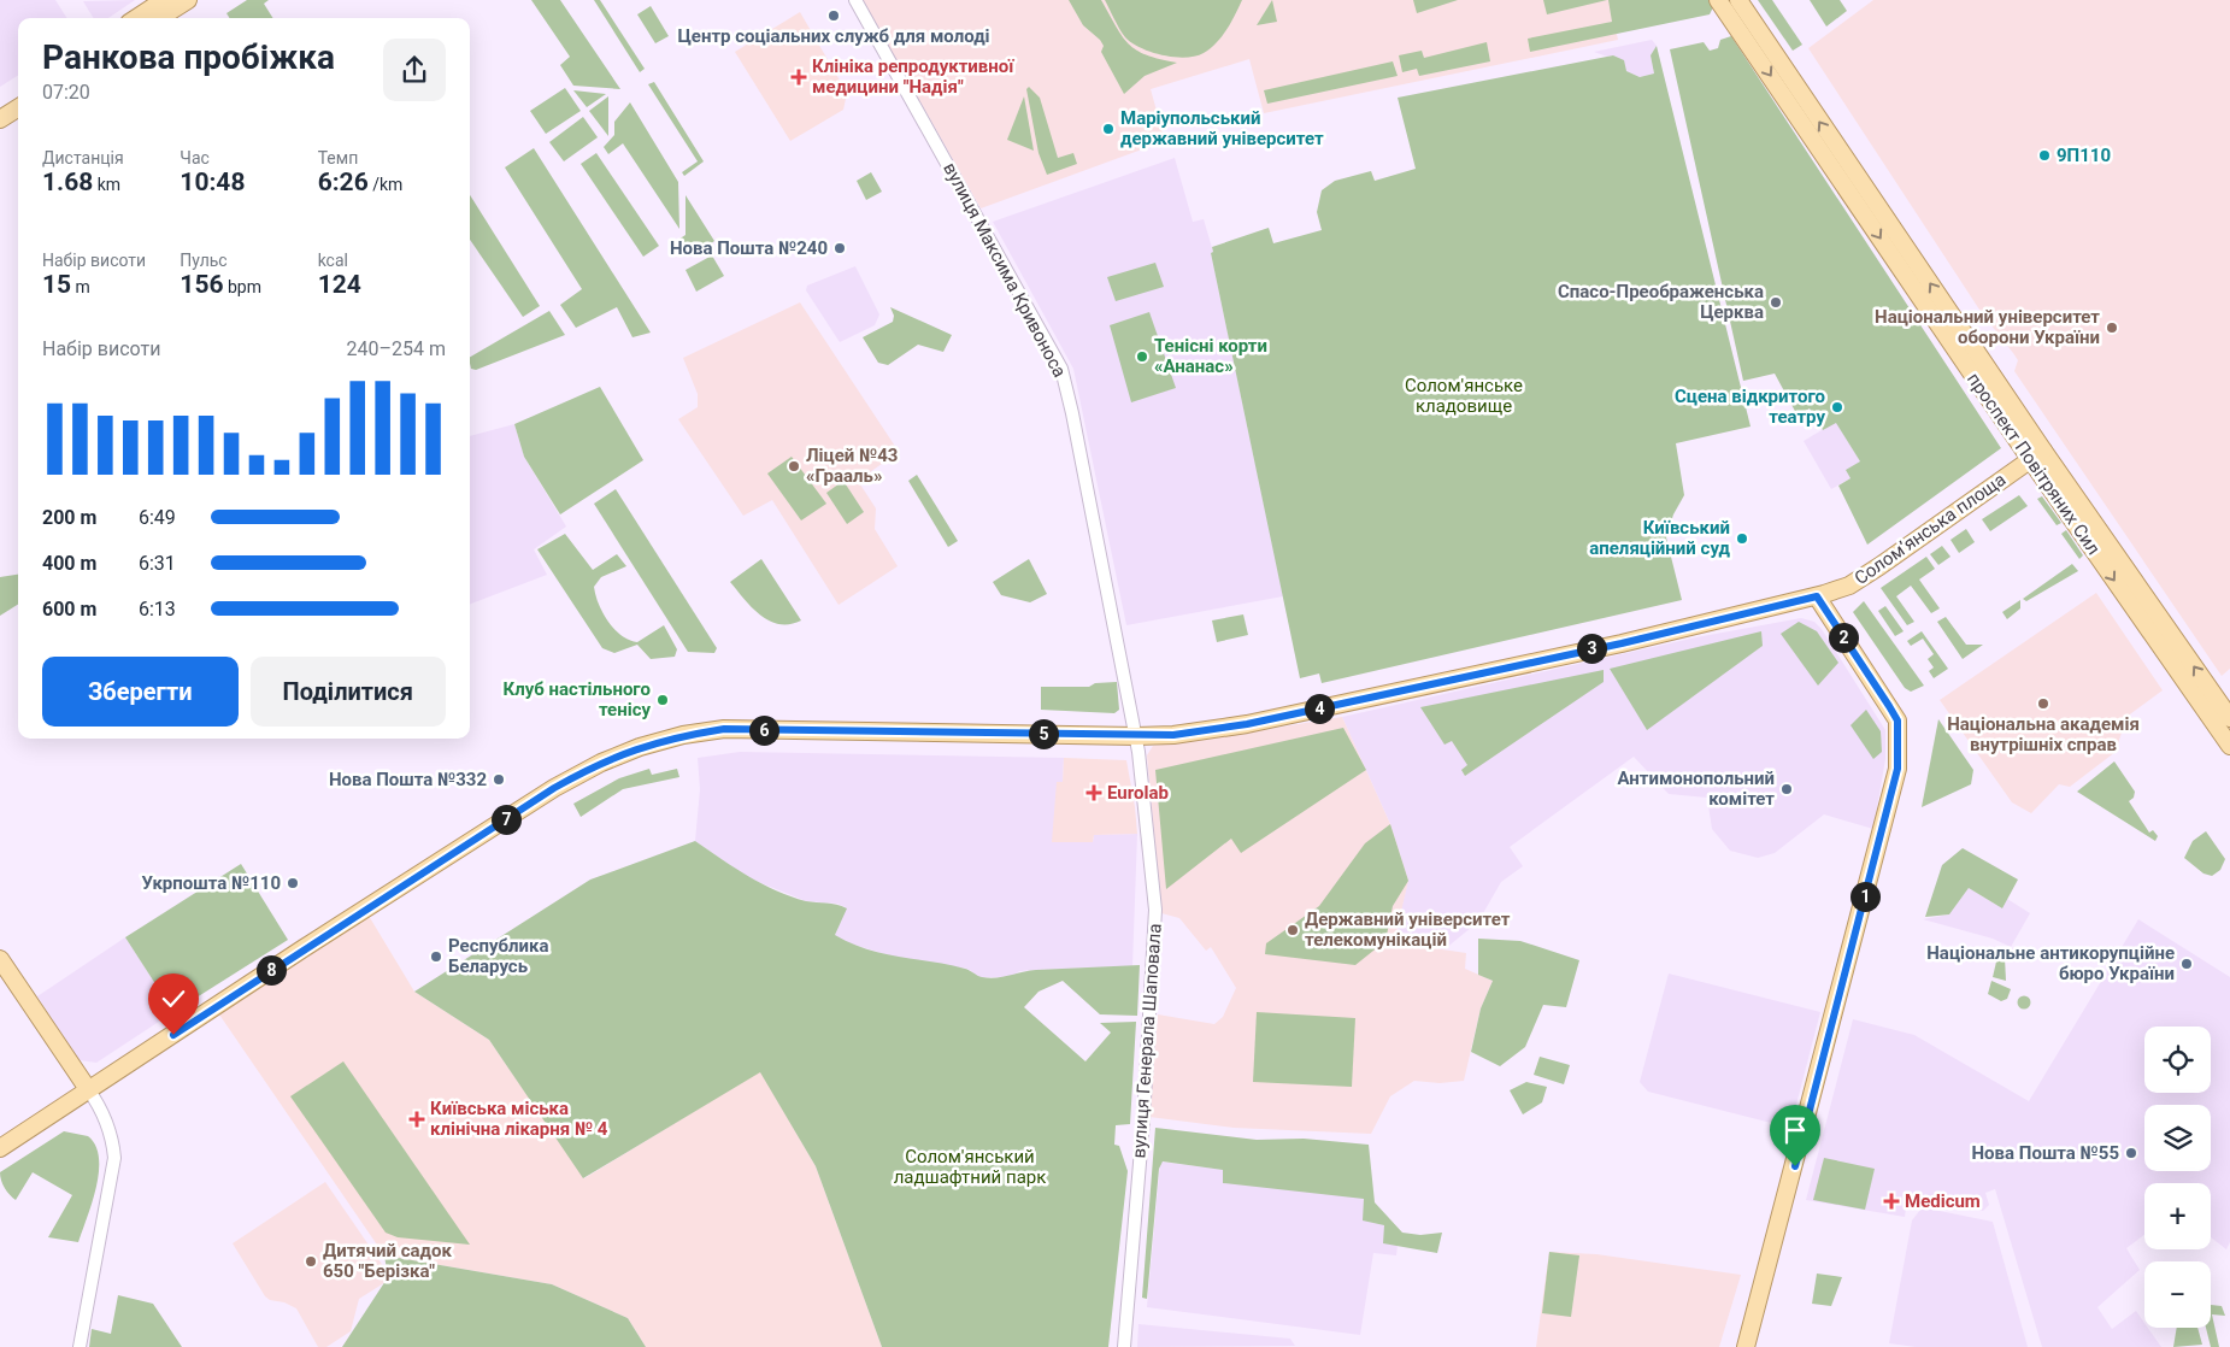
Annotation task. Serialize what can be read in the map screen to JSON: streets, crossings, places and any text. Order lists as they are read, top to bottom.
{
  "streets": {
    "main road": ["проспект Повітряних Сил", "Соломʼянська площа"],
    "street": ["вулиця Максима Кривоноса", "вулиця Генерала Шаповала"]
  },
  "crossings": [
    ["вулиця Максима Кривоноса", "Соломʼянська площа"],
    ["вулиця Максима Кривоноса", "вулиця Генерала Шаповала"],
    ["проспект Повітряних Сил", "Соломʼянська площа"],
    ["Соломʼянська площа", "вулиця Генерала Шаповала"]
  ],
  "parks": ["Солом'янське кладовище", "Солом'янський ладшафтний парк"],
  "places": {
    "other": [
      "Центр соціальних служб для молоді",
      "Маріупольський державний університет",
      "9П110",
      "Нова Пошта №240",
      "Спасо-Преображенська Церква",
      "Національний університет оборони України",
      "Тенісні корти «Ананас»",
      "Сцена відкритого театру",
      "Ліцей №43 «Грааль»",
      "Київський апеляційний суд",
      "Клуб настільного тенісу",
      "Національна академія внутрішніх справ",
      "Нова Пошта №332",
      "Антимонопольний комітет",
      "Укрпошта №110",
      "Державний університет телекомунікацій",
      "Республика Беларусь",
      "Національне антикорупційне бюро України",
      "Нова Пошта №55",
      "Дитячий садок 650 \"Берізка\""
    ],
    "health": [
      "Клініка репродуктивної медицини \"Надія\"",
      "Eurolab",
      "Київська міська клінічна лікарня № 4",
      "Medicum"
    ]
  },
  "page": {
    "heading": ["Ранкова пробіжка", "07:20"],
    "stats": [
      ["Дистанція", "1.68 km"],
      ["Час", "10:48"],
      ["Темп", "6:26 /km"],
      ["Набір висоти", "15 m"],
      ["Пульс", "156 bpm"],
      ["kcal", "124"]
    ],
    "chart": ["Набір висоти", "240–254 m"],
    "list": [
      {
        "name": "200 m",
        "note": "6:49"
      },
      {
        "name": "400 m",
        "note": "6:31"
      },
      {
        "name": "600 m",
        "note": "6:13"
      }
    ],
    "pins": [
      "2",
      "3",
      "4",
      "6",
      "5",
      "7",
      "1",
      "8"
    ],
    "buttons": ["Зберегти", "Поділитися"],
    "map_buttons": ["+", "−"]
  }
}
